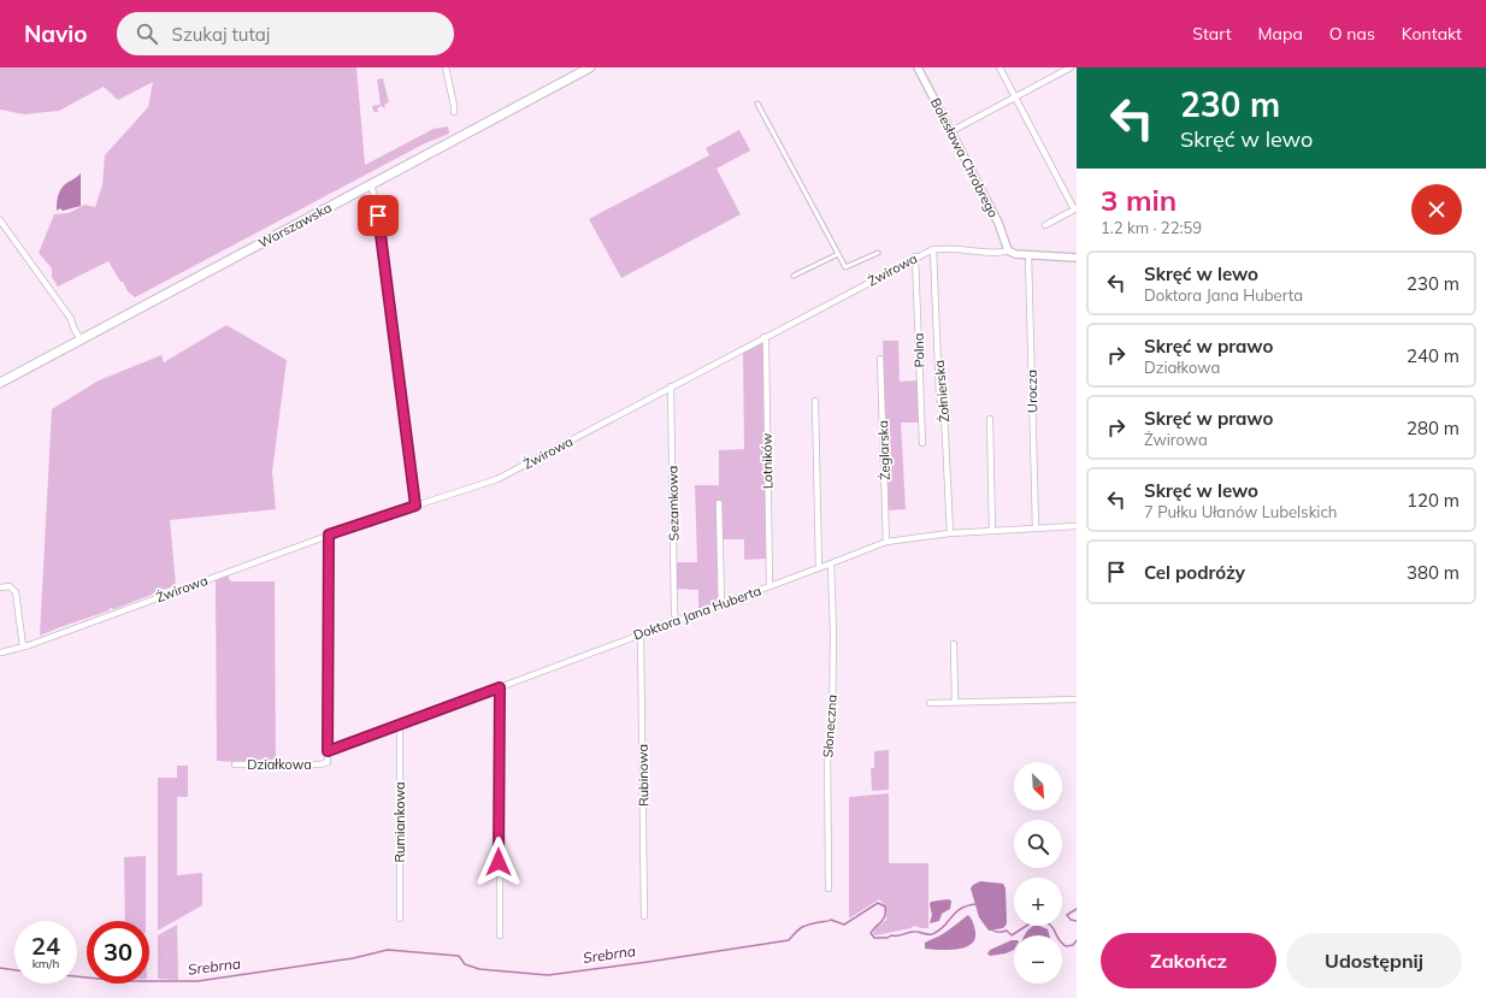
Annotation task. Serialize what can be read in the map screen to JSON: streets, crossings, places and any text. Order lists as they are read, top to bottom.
{
  "streets": {
    "main road": ["Warszawska"],
    "street": [
      "Bolesława Chrobrego",
      "Żwirowa",
      "Polna",
      "Żołnierska",
      "Urocza",
      "Żeglarska",
      "Lotników",
      "Sezamkowa",
      "Doktora Jana Huberta",
      "Słoneczna",
      "Działkowa",
      "Rubinowa",
      "Rumiankowa"
    ]
  },
  "crossings": [
    ["Bolesława Chrobrego", "Żwirowa"],
    ["Żwirowa", "Polna"],
    ["Żwirowa", "Żołnierska"],
    ["Żwirowa", "Urocza"],
    ["Żwirowa", "Lotników"],
    ["Żwirowa", "Sezamkowa"],
    ["Żwirowa", "Działkowa"],
    ["Żołnierska", "Doktora Jana Huberta"],
    ["Urocza", "Doktora Jana Huberta"],
    ["Żeglarska", "Doktora Jana Huberta"],
    ["Lotników", "Doktora Jana Huberta"],
    ["Sezamkowa", "Doktora Jana Huberta"],
    ["Doktora Jana Huberta", "Słoneczna"],
    ["Doktora Jana Huberta", "Działkowa"],
    ["Doktora Jana Huberta", "Rubinowa"],
    ["Doktora Jana Huberta", "Rumiankowa"]
  ],
  "water": ["Srebrna"],
  "north": "bottom right",
  "page": {
    "header": "Navio",
    "search": "Szukaj tutaj",
    "nav": [
      "Start",
      "Mapa",
      "O nas",
      "Kontakt"
    ],
    "turn": ["230 m", "Skręć w lewo"],
    "heading": ["3 min", "1.2 km · 22:59"],
    "list": [
      {
        "name": "Skręć w lewo",
        "note": "Doktora Jana Huberta",
        "value": "230 m"
      },
      {
        "name": "Skręć w prawo",
        "note": "Działkowa",
        "value": "240 m"
      },
      {
        "name": "Skręć w prawo",
        "note": "Żwirowa",
        "value": "280 m"
      },
      {
        "name": "Skręć w lewo",
        "note": "7 Pułku Ułanów Lubelskich",
        "value": "120 m"
      },
      {
        "name": "Cel podróży",
        "value": "380 m"
      }
    ],
    "map_buttons": ["+", "−"],
    "speed": "24 km/h",
    "limit": "30",
    "buttons": ["Zakończ", "Udostępnij"]
  }
}
